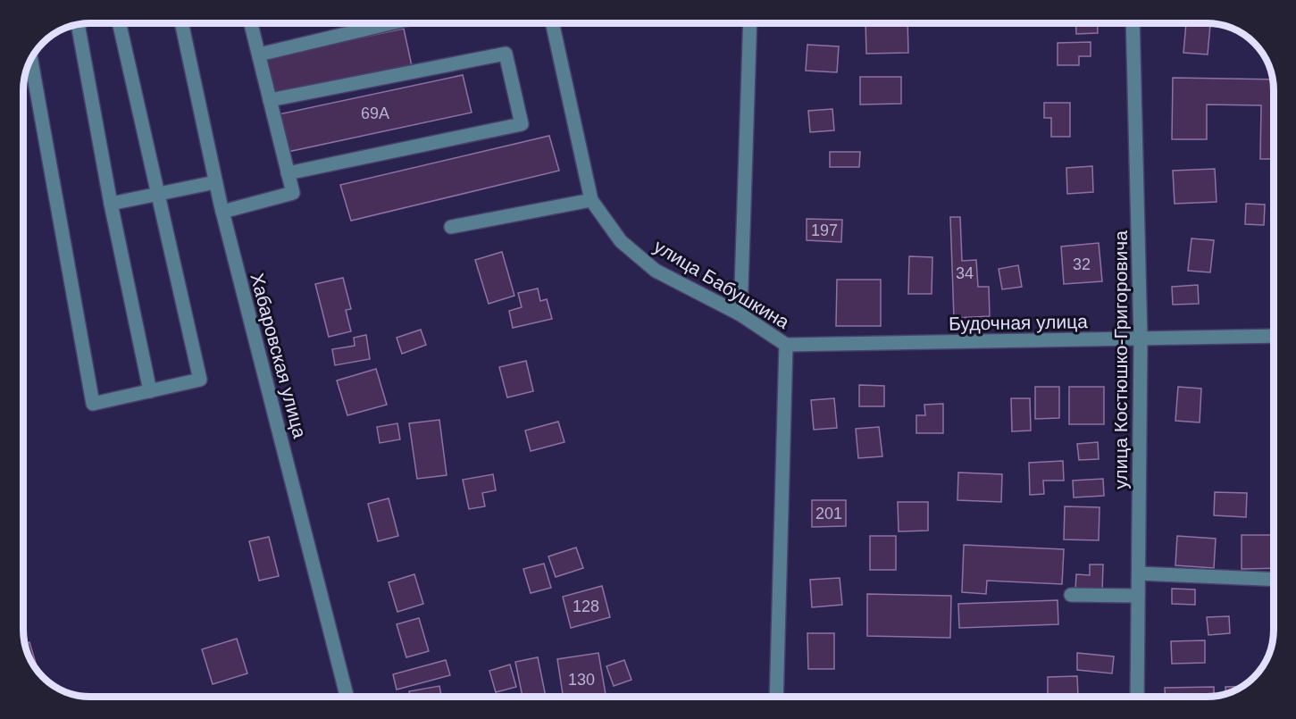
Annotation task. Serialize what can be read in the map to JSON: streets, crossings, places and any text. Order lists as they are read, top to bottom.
{
  "streets": {
    "street": [
      "улица Бабушкина",
      "Будочная улица",
      "Хабаровская улица",
      "улица Костюшко-Григоровича"
    ]
  },
  "crossings": [
    ["улица Бабушкина", "Будочная улица"],
    ["Будочная улица", "улица Костюшко-Григоровича"]
  ],
  "house_numbers": [
    "69А",
    "197",
    "32",
    "34",
    "201",
    "128",
    "130"
  ]
}
